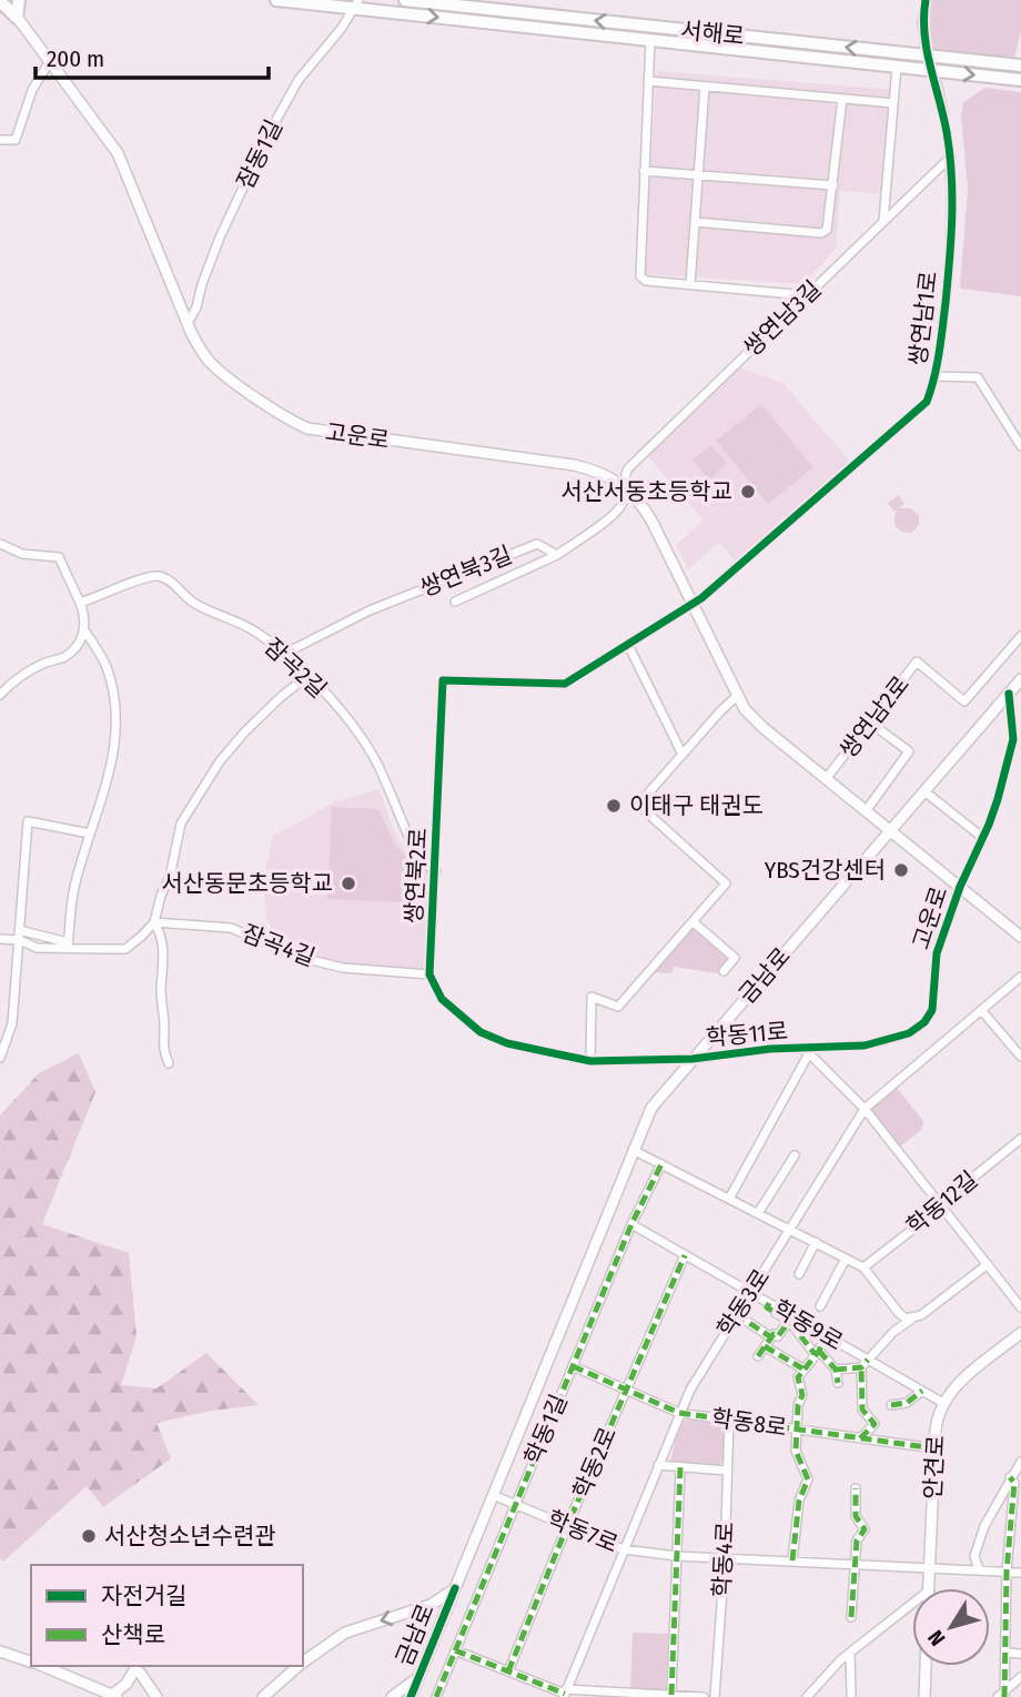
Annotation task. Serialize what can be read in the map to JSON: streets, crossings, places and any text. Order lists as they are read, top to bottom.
{
  "streets": {
    "main road": ["서해로"],
    "street": [
      "잠동1길",
      "쌍연남3길",
      "쌍연남1로",
      "고운로",
      "쌍연북3길",
      "잠곡2길",
      "쌍연남2로",
      "쌍연북2로",
      "잠곡4길",
      "금남로",
      "학동11로",
      "학동12길",
      "학동3로",
      "학동9로",
      "학동8로",
      "학동1길",
      "학동2로",
      "안견로",
      "학동7로",
      "학동4로"
    ]
  },
  "crossings": [
    ["서해로", "잠동1길"],
    ["서해로", "쌍연남3길"],
    ["서해로", "쌍연남1로"],
    ["잠동1길", "고운로"],
    ["쌍연남3길", "쌍연남1로"],
    ["쌍연남3길", "고운로"],
    ["쌍연남1로", "고운로"],
    ["쌍연남1로", "쌍연북2로"],
    ["고운로", "쌍연남2로"],
    ["고운로", "금남로"],
    ["고운로", "학동11로"],
    ["쌍연북3길", "잠곡2길"],
    ["잠곡2길", "쌍연북2로"],
    ["쌍연북2로", "잠곡4길"],
    ["금남로", "학동11로"],
    ["금남로", "학동7로"],
    ["학동11로", "학동12길"],
    ["학동11로", "학동3로"],
    ["학동3로", "학동9로"],
    ["학동3로", "학동8로"],
    ["학동3로", "학동7로"],
    ["학동9로", "학동1길"],
    ["학동9로", "학동2로"],
    ["학동9로", "안견로"],
    ["학동8로", "학동1길"],
    ["학동8로", "학동2로"],
    ["학동8로", "안견로"],
    ["학동8로", "학동4로"],
    ["학동1길", "학동7로"],
    ["학동2로", "학동7로"],
    ["안견로", "학동7로"],
    ["학동7로", "학동4로"]
  ],
  "places": [
    "서산서동초등학교",
    "이태구 태권도",
    "YBS건강센터",
    "서산동문초등학교",
    "서산청소년수련관"
  ],
  "legend": ["자전거길", "산책로"],
  "scale_bar": "200 m",
  "north": "bottom left"
}
